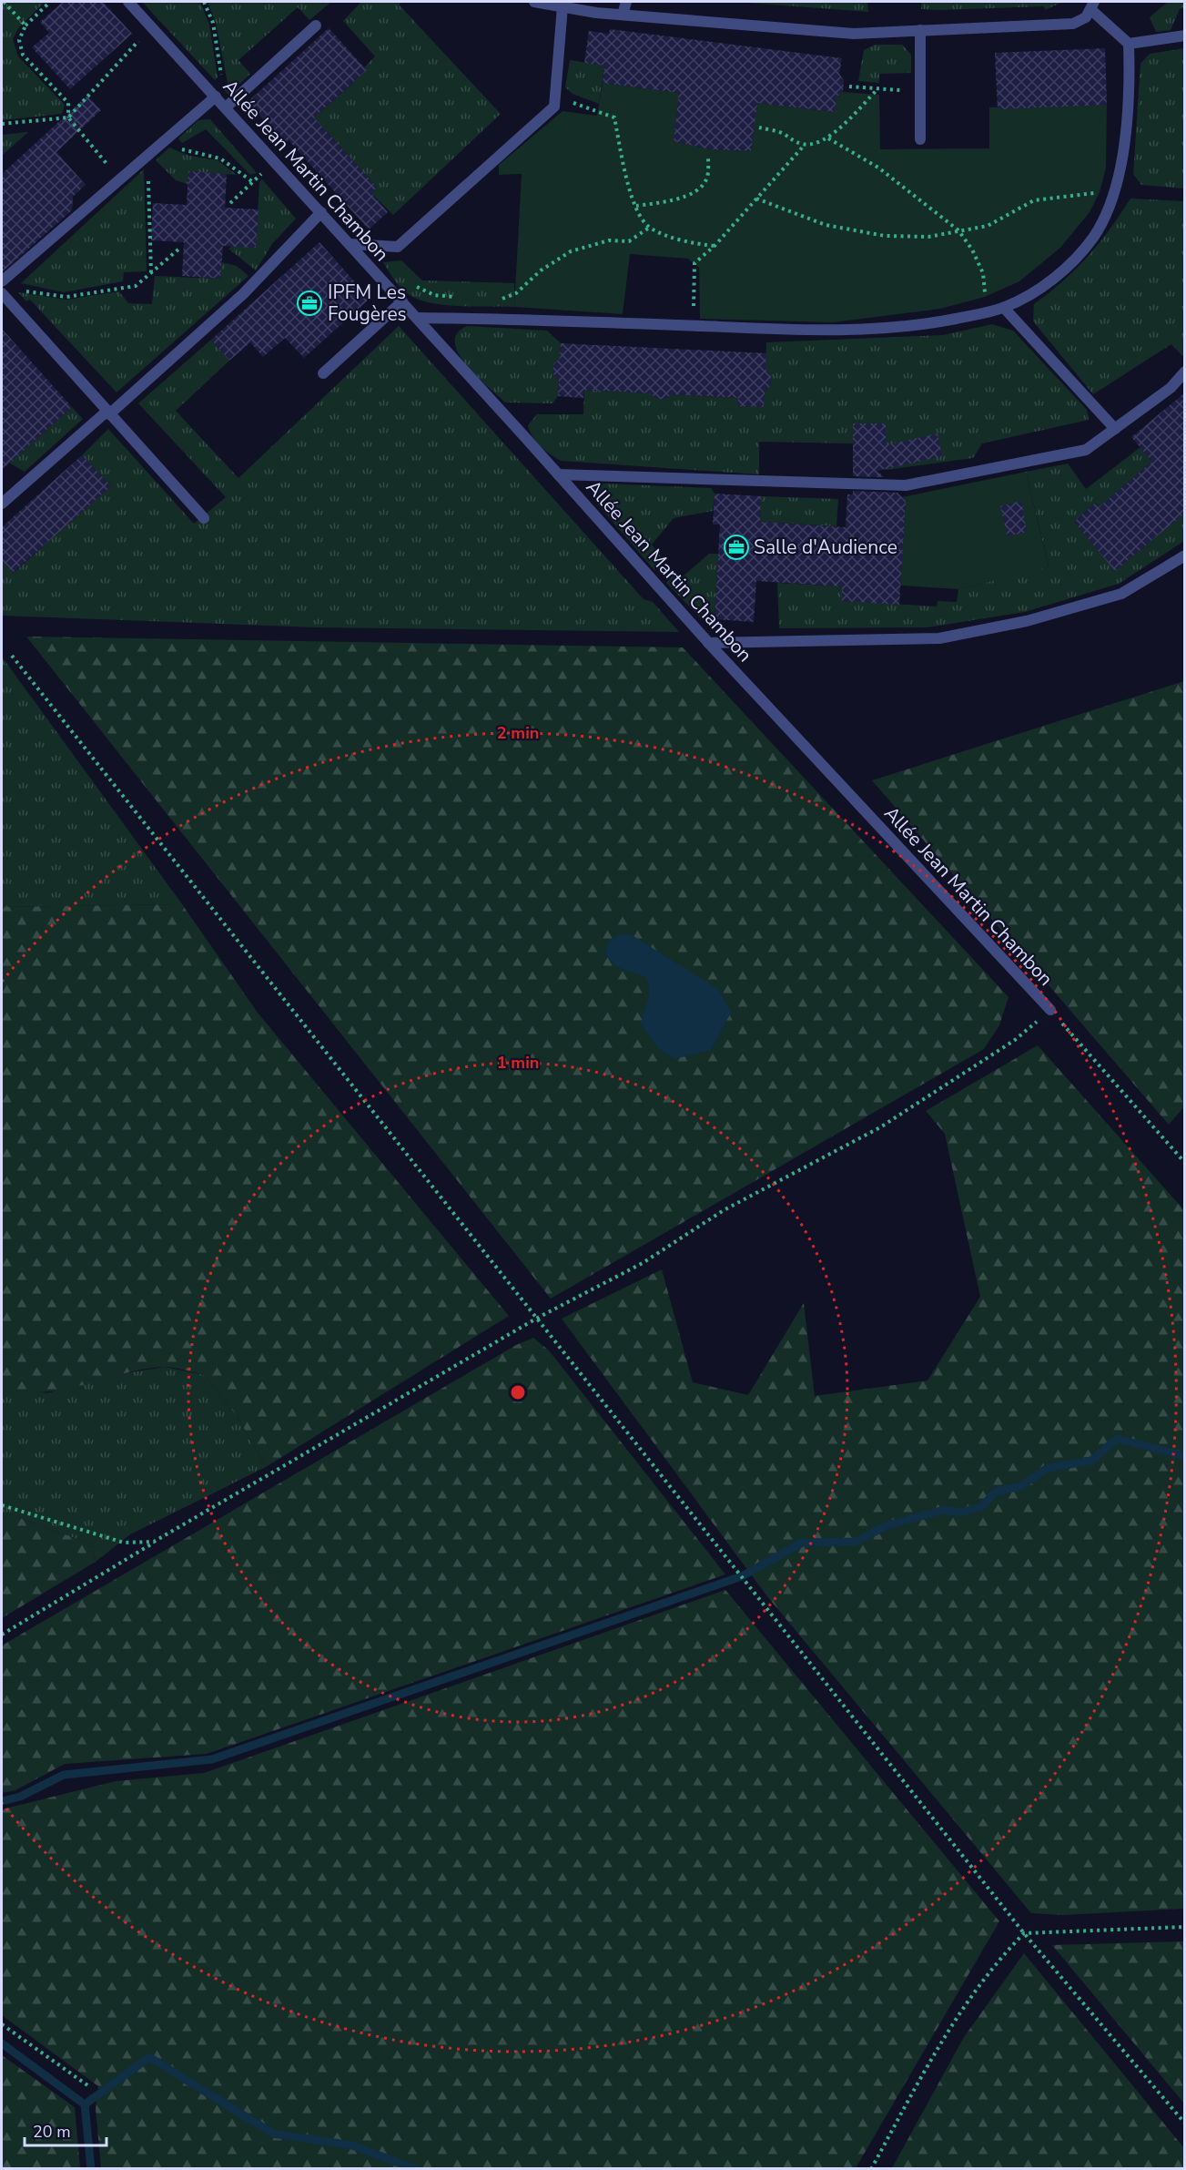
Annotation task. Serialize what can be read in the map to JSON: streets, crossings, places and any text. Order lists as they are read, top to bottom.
{
  "streets": {
    "street": ["Allée Jean Martin Chambon"]
  },
  "places": {
    "office": ["IPFM Les Fougères", "Salle d'Audience"]
  },
  "scale_bar": "20 m",
  "rings": ["2 min", "1 min"]
}
